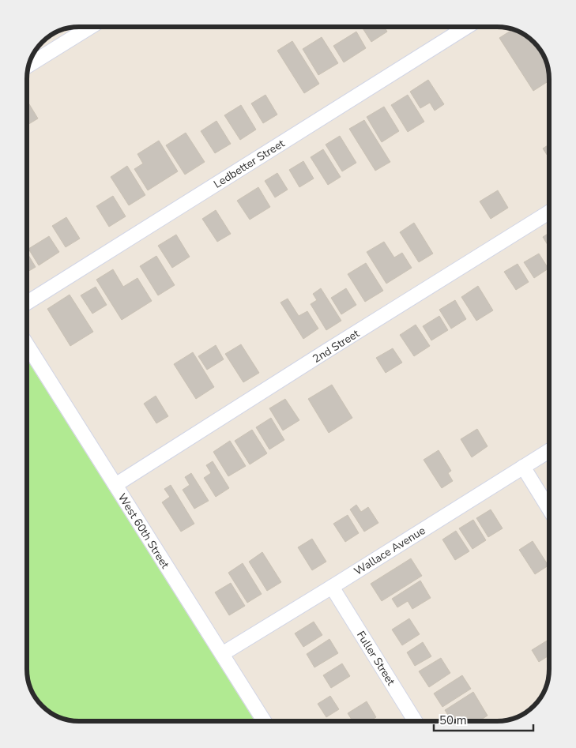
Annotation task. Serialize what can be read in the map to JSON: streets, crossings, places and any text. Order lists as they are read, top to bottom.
{
  "streets": {
    "street": [
      "Ledbetter Street",
      "2nd Street",
      "West 60th Street",
      "Wallace Avenue",
      "Fuller Street"
    ]
  },
  "crossings": [
    ["2nd Street", "West 60th Street"],
    ["West 60th Street", "Wallace Avenue"],
    ["Wallace Avenue", "Fuller Street"]
  ],
  "scale_bar": "50 m"
}
